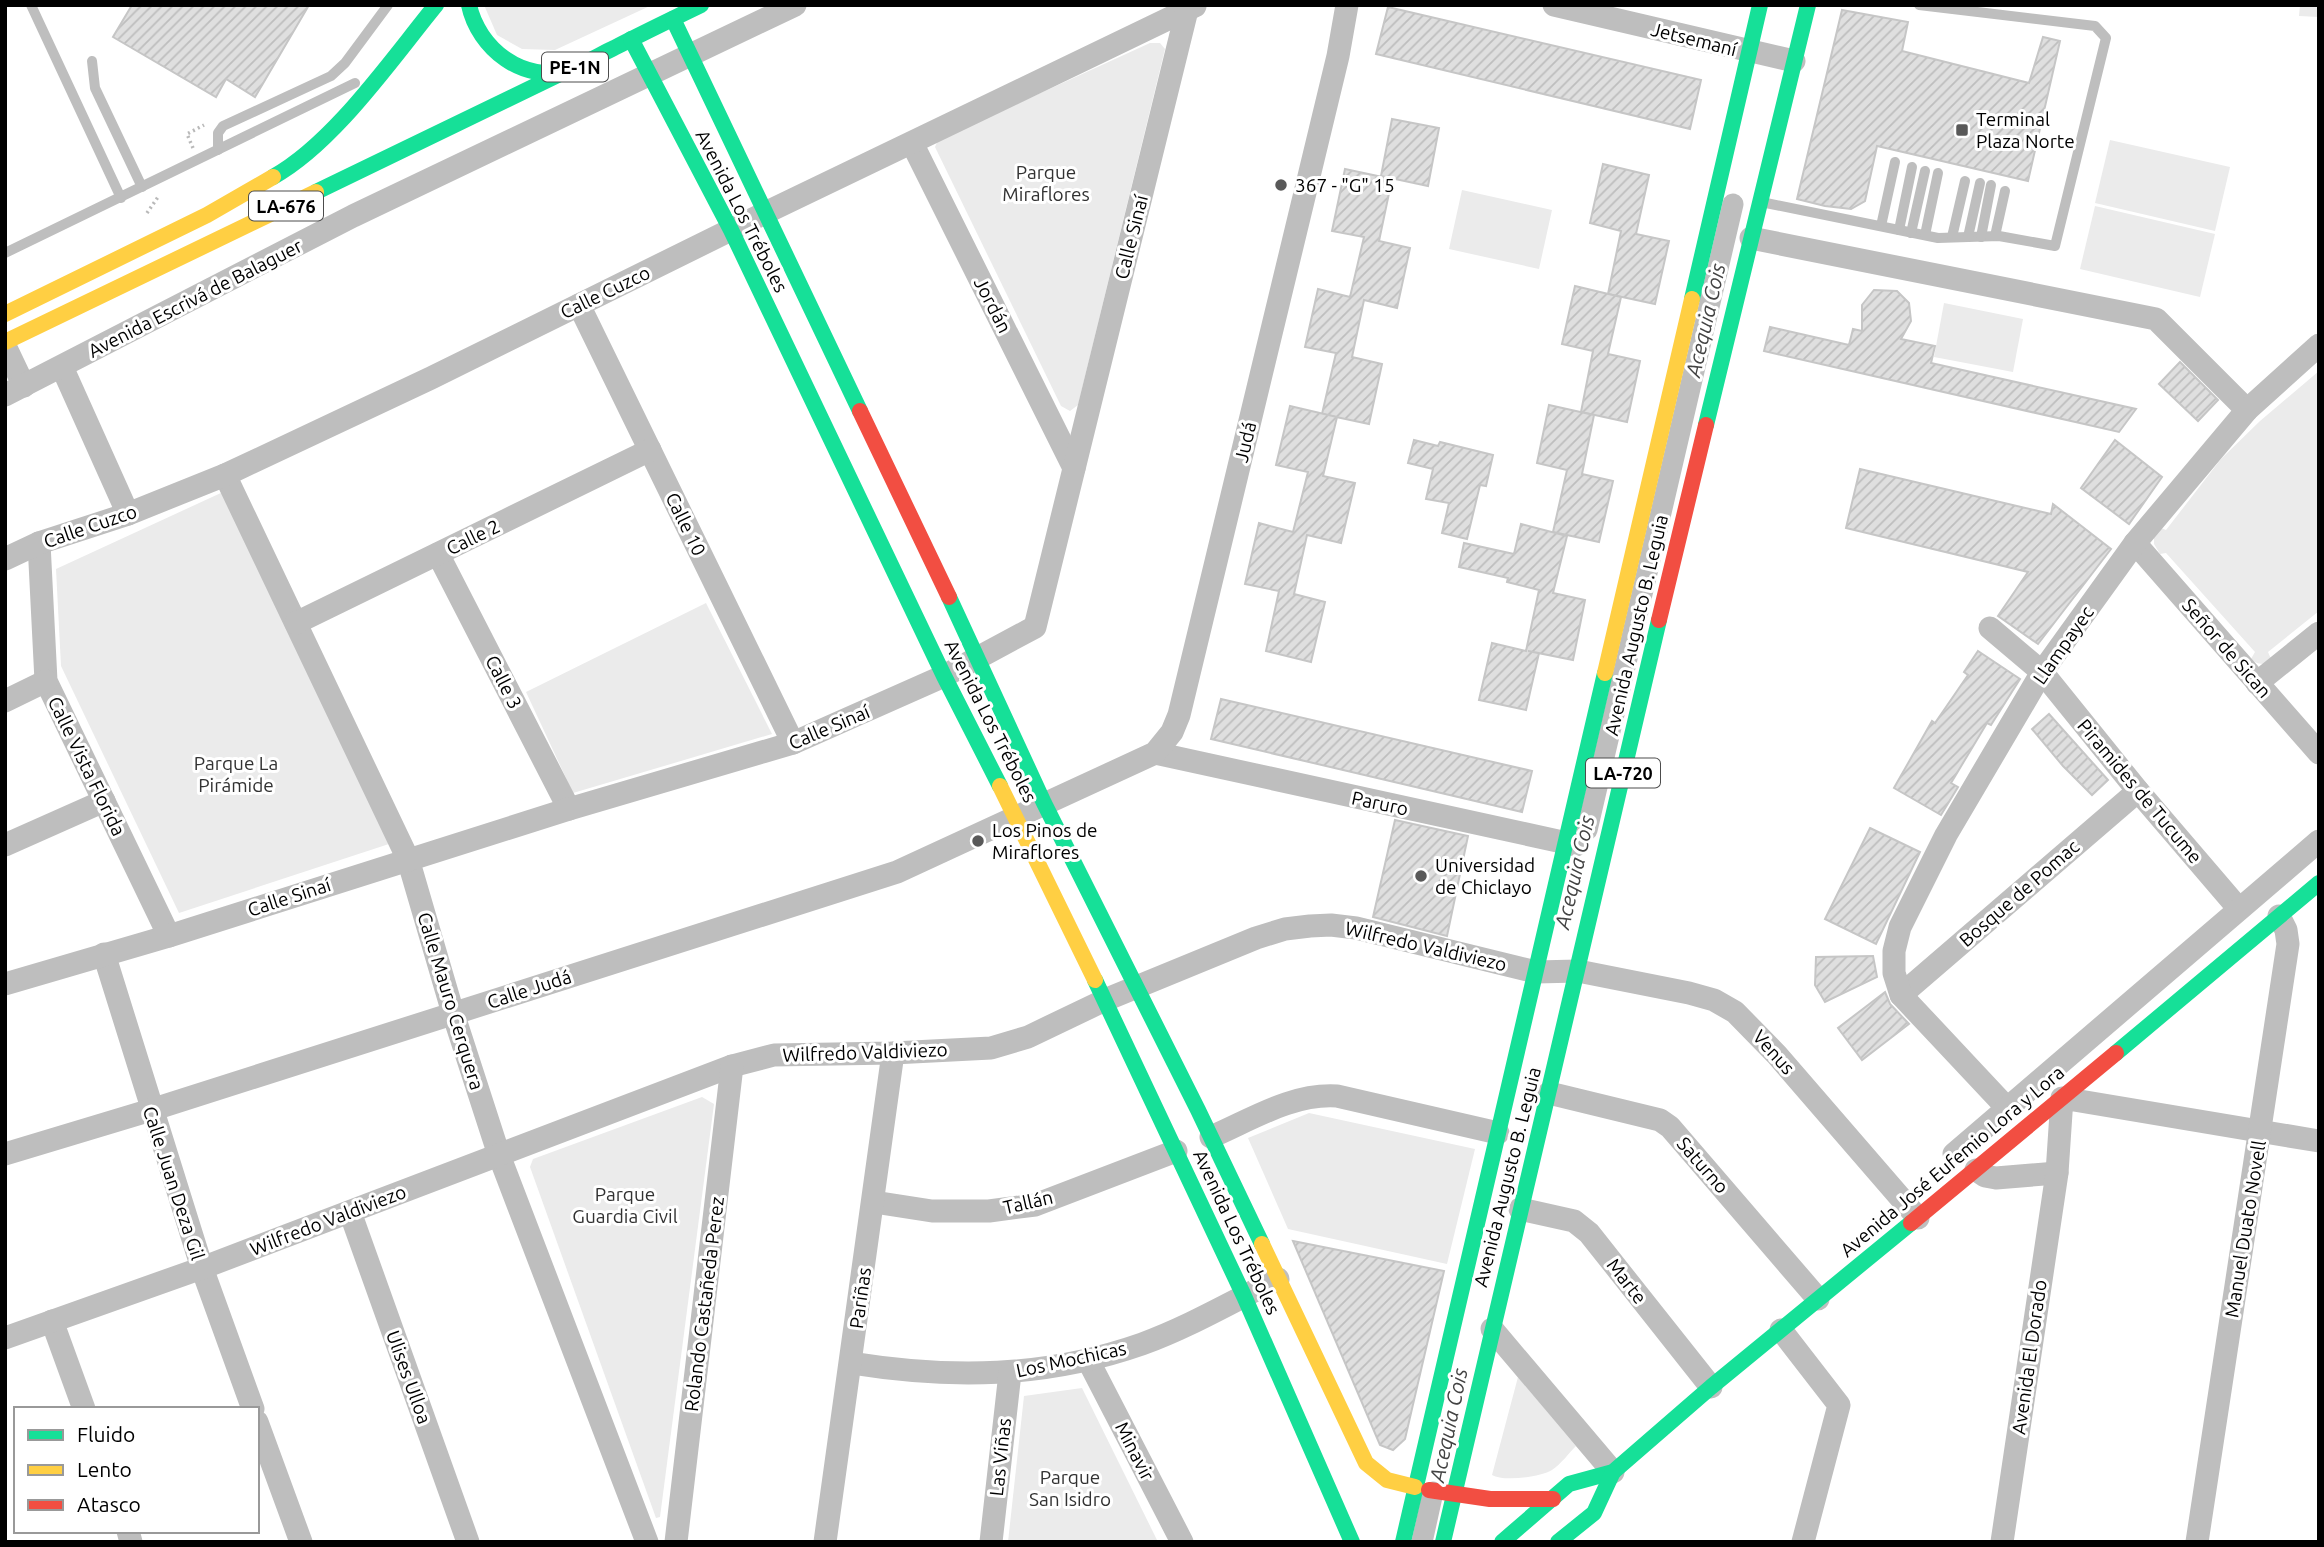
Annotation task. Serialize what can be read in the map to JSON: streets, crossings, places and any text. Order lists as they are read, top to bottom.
{
  "streets": {
    "main road": [
      "PE-1N",
      "LA-676",
      "Avenida Los Tréboles",
      "Avenida Augusto B. Leguia",
      "LA-720",
      "Avenida José Eufemio Lora y Lora"
    ],
    "street": [
      "Jetsemaní",
      "Calle Sinaí",
      "Calle Cuzco",
      "Avenida Escrivá de Balaguer",
      "Jordán",
      "Judá",
      "Calle 10",
      "Calle 2",
      "Llampayec",
      "Señor de Sican",
      "Calle 3",
      "Calle Vista Florida",
      "Piramides de Tucume",
      "Paruro",
      "Bosque de Pomac",
      "Wilfredo Valdiviezo",
      "Calle Judá",
      "Calle Mauro Cerquera",
      "Venus",
      "Saturno",
      "Calle Juan Deza Gil",
      "Tallán",
      "Manuel Duato Novell",
      "Marte",
      "Pariñas",
      "Rolando Castañeda Perez",
      "Avenida El Dorado",
      "Los Mochicas",
      "Ulises Ulloa",
      "Minavir",
      "Las Viñas"
    ]
  },
  "crossings": [
    ["Jetsemaní", "Avenida Augusto B. Leguia"],
    ["PE-1N", "LA-676"],
    ["PE-1N", "Avenida Los Tréboles"],
    ["Avenida Los Tréboles", "Calle Sinaí"],
    ["Avenida Los Tréboles", "Calle Cuzco"],
    ["Avenida Los Tréboles", "Avenida Escrivá de Balaguer"],
    ["Avenida Los Tréboles", "Avenida Augusto B. Leguia"],
    ["Avenida Los Tréboles", "Wilfredo Valdiviezo"],
    ["Avenida Los Tréboles", "Calle Judá"],
    ["Avenida Los Tréboles", "Avenida José Eufemio Lora y Lora"],
    ["Avenida Los Tréboles", "Tallán"],
    ["Avenida Los Tréboles", "Los Mochicas"],
    ["Calle Sinaí", "Calle Cuzco"],
    ["Calle Sinaí", "Jordán"],
    ["Calle Sinaí", "Calle 10"],
    ["Calle Sinaí", "Calle 3"],
    ["Calle Sinaí", "Calle Vista Florida"],
    ["Calle Sinaí", "Calle Mauro Cerquera"],
    ["Calle Sinaí", "Calle Juan Deza Gil"],
    ["Calle Cuzco", "Jordán"],
    ["Calle Cuzco", "Calle 10"],
    ["Calle Cuzco", "Calle Vista Florida"],
    ["Calle Cuzco", "Calle Mauro Cerquera"],
    ["Judá", "Paruro"],
    ["Calle 10", "Calle 2"],
    ["Calle 2", "Calle 3"],
    ["Calle 2", "Calle Mauro Cerquera"],
    ["Avenida Augusto B. Leguia", "Paruro"],
    ["Avenida Augusto B. Leguia", "Wilfredo Valdiviezo"],
    ["Avenida Augusto B. Leguia", "Venus"],
    ["Avenida Augusto B. Leguia", "Saturno"],
    ["Avenida Augusto B. Leguia", "Marte"],
    ["Llampayec", "Señor de Sican"],
    ["Llampayec", "Piramides de Tucume"],
    ["Llampayec", "Bosque de Pomac"],
    ["Piramides de Tucume", "Bosque de Pomac"],
    ["Wilfredo Valdiviezo", "Calle Mauro Cerquera"],
    ["Wilfredo Valdiviezo", "Venus"],
    ["Wilfredo Valdiviezo", "Calle Juan Deza Gil"],
    ["Wilfredo Valdiviezo", "Pariñas"],
    ["Wilfredo Valdiviezo", "Rolando Castañeda Perez"],
    ["Wilfredo Valdiviezo", "Ulises Ulloa"],
    ["Calle Judá", "Calle Mauro Cerquera"],
    ["Calle Judá", "Calle Juan Deza Gil"],
    ["Venus", "Avenida José Eufemio Lora y Lora"],
    ["Avenida José Eufemio Lora y Lora", "Saturno"],
    ["Avenida José Eufemio Lora y Lora", "Manuel Duato Novell"],
    ["Avenida José Eufemio Lora y Lora", "Marte"],
    ["Avenida José Eufemio Lora y Lora", "Avenida El Dorado"],
    ["Tallán", "Pariñas"],
    ["Pariñas", "Los Mochicas"],
    ["Los Mochicas", "Minavir"],
    ["Los Mochicas", "Las Viñas"]
  ],
  "water": ["Acequia Cois"],
  "parks": [
    "Parque Miraflores",
    "Parque La Pirámide",
    "Parque Guardia Civil",
    "Parque San Isidro"
  ],
  "places": {
    "transit": ["Terminal Plaza Norte"],
    "other": ["367 - \"G\" 15", "Los Pinos de Miraflores", "Universidad de Chiclayo"]
  },
  "legend": ["Fluido", "Lento", "Atasco"]
}
